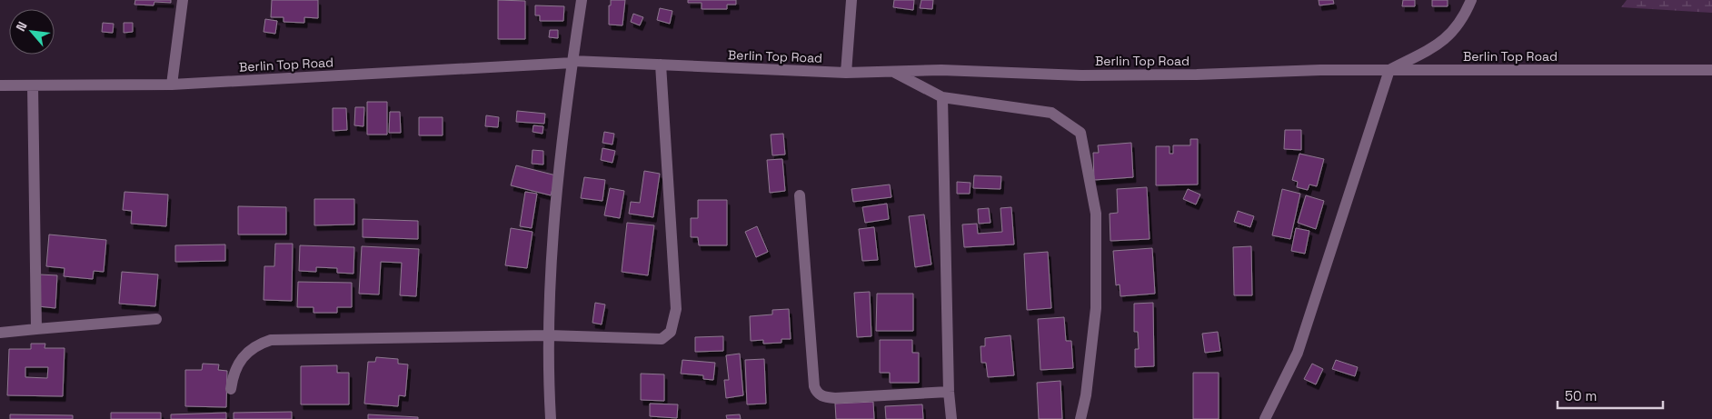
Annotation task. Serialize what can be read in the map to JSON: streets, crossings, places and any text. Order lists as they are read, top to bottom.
{
  "streets": {
    "street": ["Berlin Top Road"]
  },
  "scale_bar": "50 m",
  "north": "top left"
}
